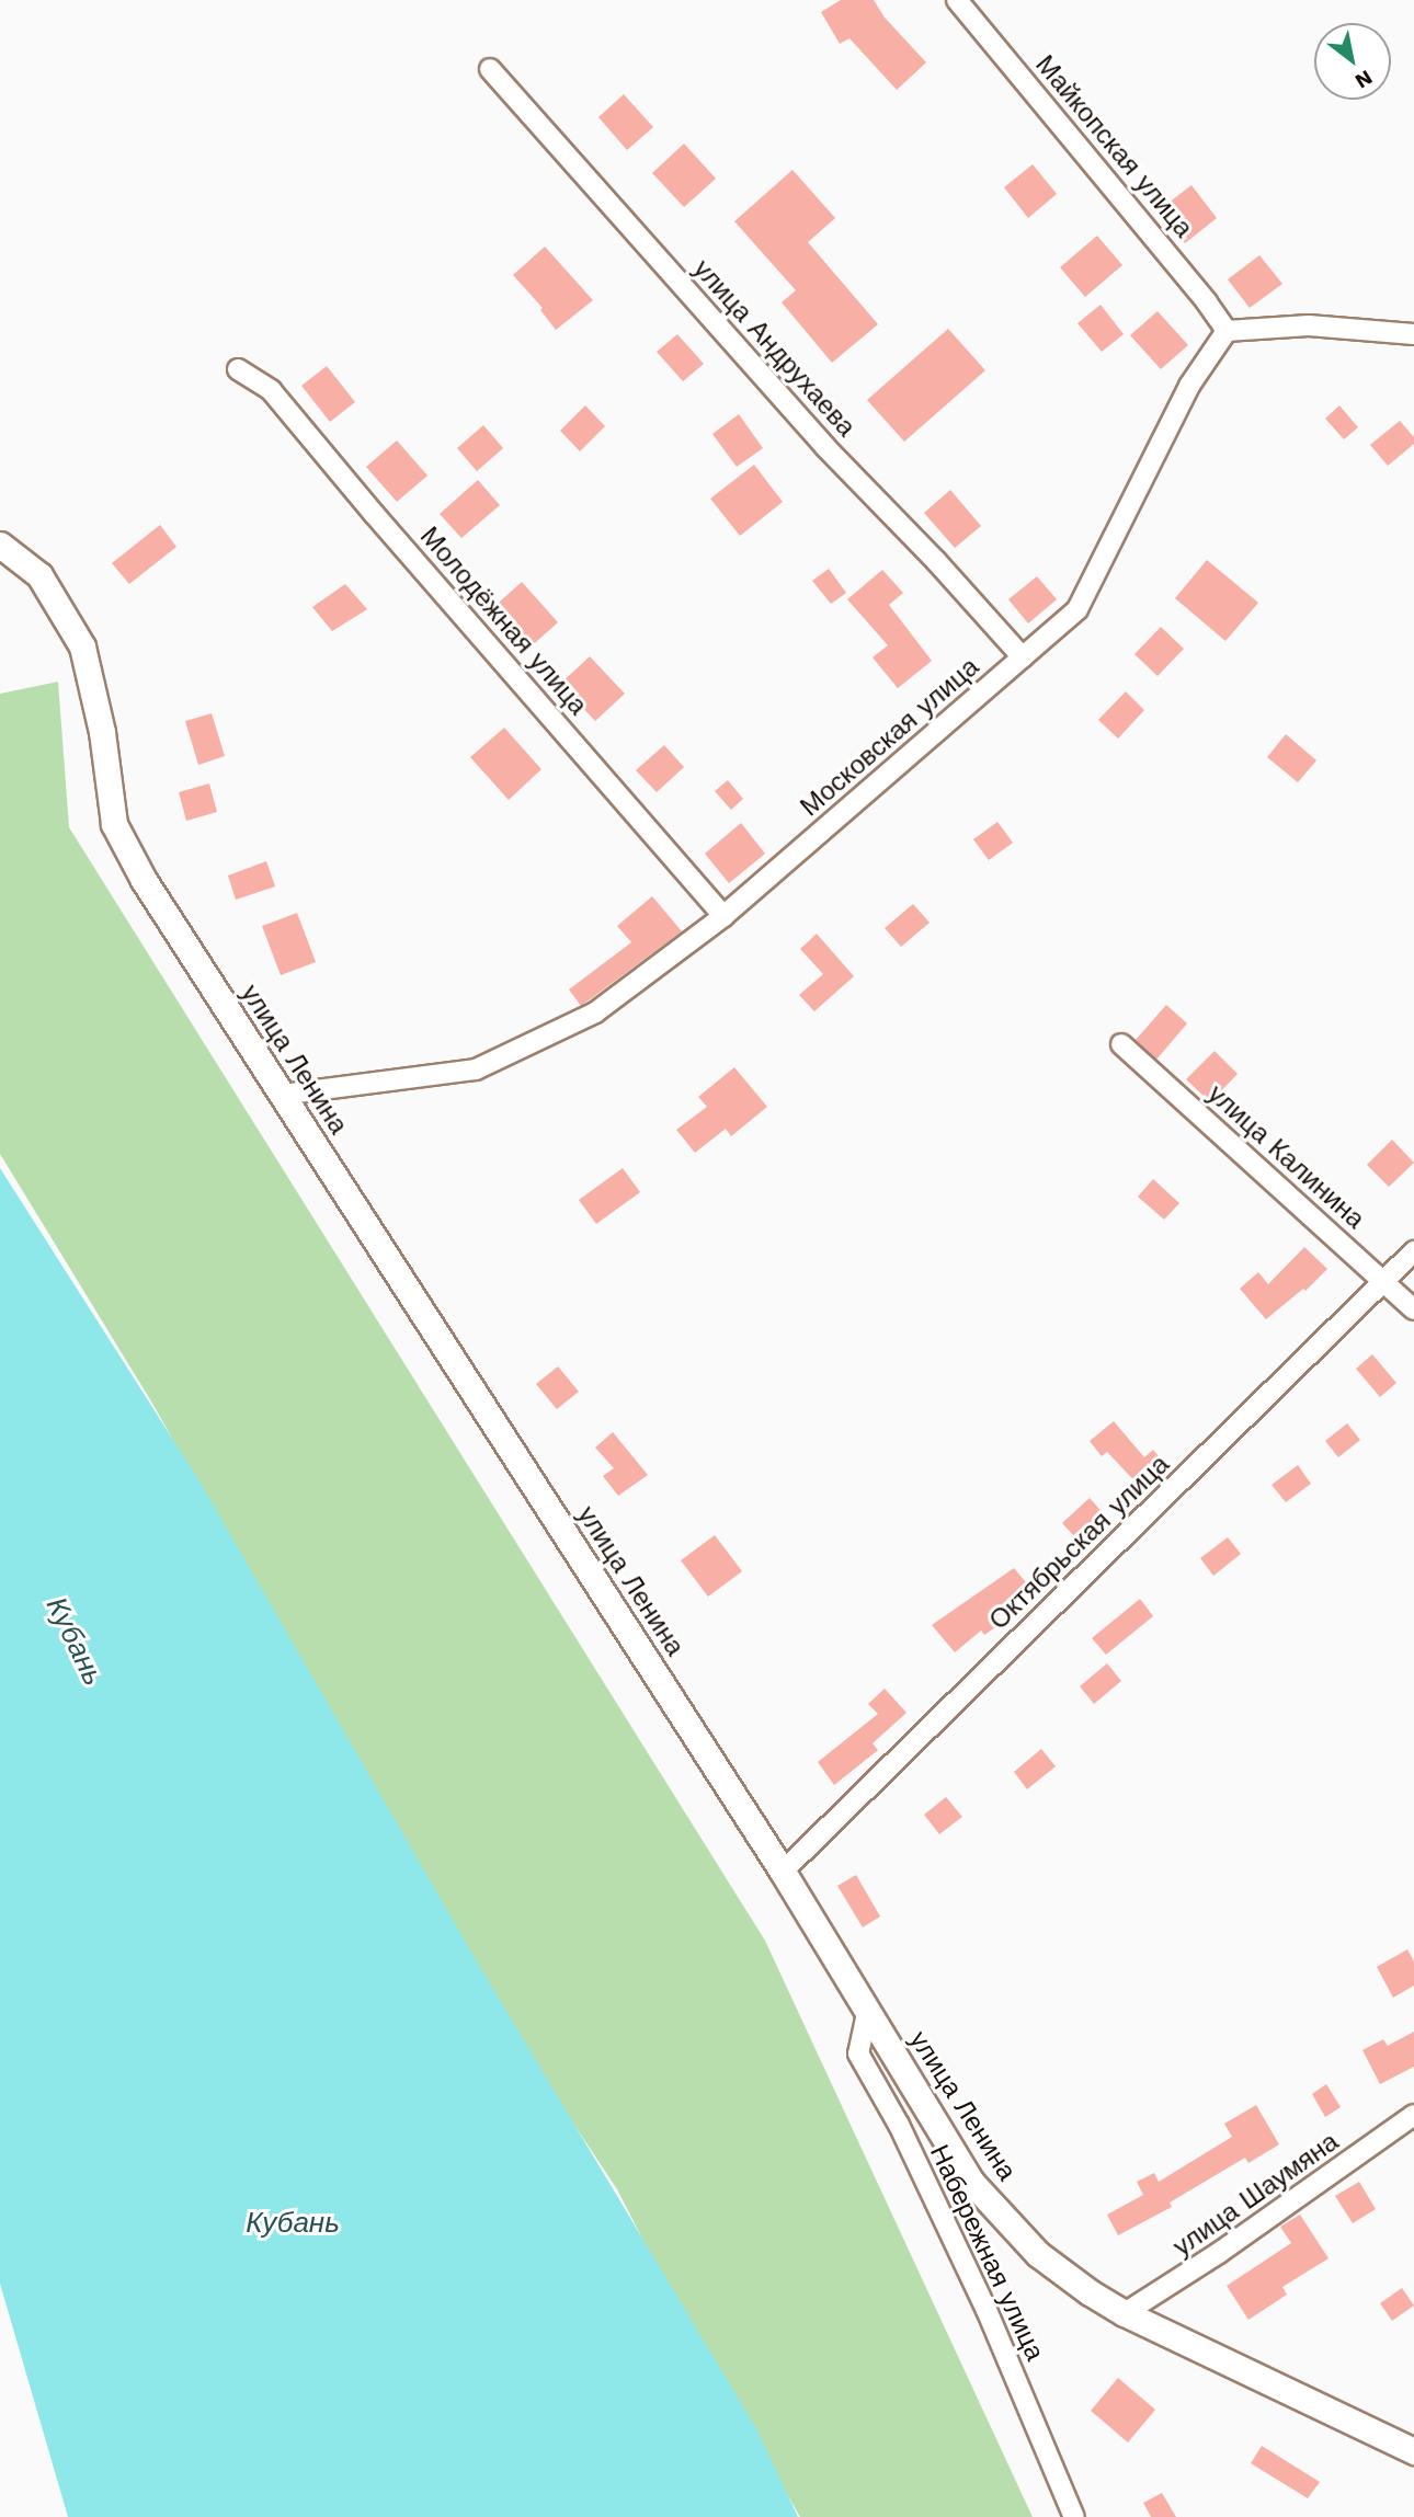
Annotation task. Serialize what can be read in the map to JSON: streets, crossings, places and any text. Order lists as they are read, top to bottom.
{
  "streets": {
    "street": [
      "Майкопская улица",
      "улица Андрухаева",
      "Молодёжная улица",
      "Московская улица",
      "улица Ленина",
      "улица Калинина",
      "Октябрьская улица",
      "улица Шаумяна",
      "Набережная улица"
    ]
  },
  "crossings": [
    ["Майкопская улица", "Московская улица"],
    ["улица Андрухаева", "Московская улица"],
    ["Молодёжная улица", "Московская улица"],
    ["Московская улица", "улица Ленина"],
    ["улица Ленина", "Октябрьская улица"],
    ["улица Ленина", "улица Шаумяна"],
    ["улица Ленина", "Набережная улица"],
    ["улица Калинина", "Октябрьская улица"]
  ],
  "water": ["Кубань"],
  "north": "bottom right"
}
